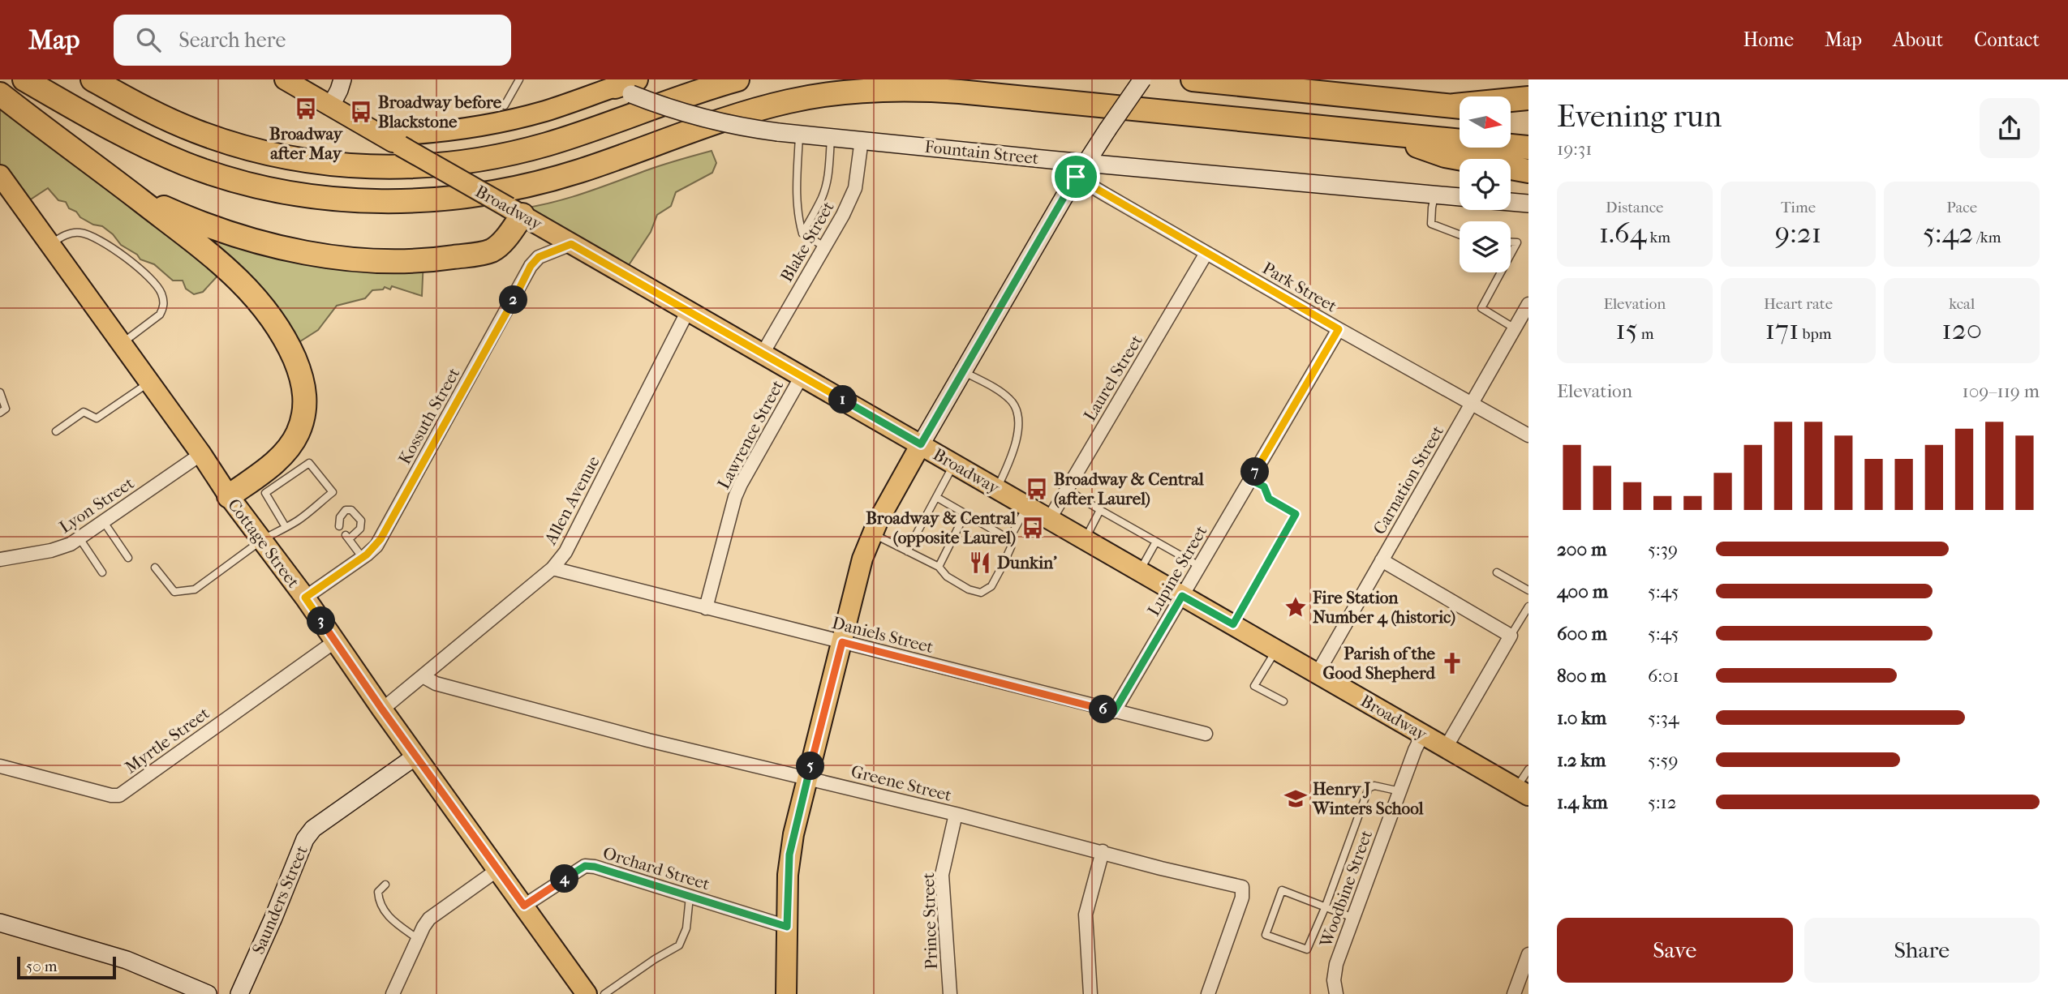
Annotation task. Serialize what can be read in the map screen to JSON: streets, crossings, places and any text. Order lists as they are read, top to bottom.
{
  "streets": {
    "main road": ["Broadway", "Cottage Street"],
    "street": [
      "Fountain Street",
      "Blake Street",
      "Park Street",
      "Laurel Street",
      "Kossuth Street",
      "Lawrence Street",
      "Carnation Street",
      "Allen Avenue",
      "Lyon Street",
      "Lupine Street",
      "Daniels Street",
      "Myrtle Street",
      "Greene Street",
      "Orchard Street",
      "Woodbine Street",
      "Saunders Street",
      "Prince Street"
    ]
  },
  "crossings": [
    ["Fountain Street", "Blake Street"],
    ["Fountain Street", "Park Street"],
    ["Broadway", "Blake Street"],
    ["Broadway", "Laurel Street"],
    ["Broadway", "Kossuth Street"],
    ["Broadway", "Lawrence Street"],
    ["Broadway", "Carnation Street"],
    ["Broadway", "Allen Avenue"],
    ["Broadway", "Lupine Street"],
    ["Broadway", "Woodbine Street"],
    ["Park Street", "Laurel Street"],
    ["Park Street", "Carnation Street"],
    ["Park Street", "Lupine Street"],
    ["Kossuth Street", "Cottage Street"],
    ["Lawrence Street", "Daniels Street"],
    ["Allen Avenue", "Cottage Street"],
    ["Allen Avenue", "Daniels Street"],
    ["Allen Avenue", "Greene Street"],
    ["Lyon Street", "Cottage Street"],
    ["Cottage Street", "Myrtle Street"],
    ["Cottage Street", "Orchard Street"],
    ["Cottage Street", "Saunders Street"],
    ["Lupine Street", "Daniels Street"],
    ["Greene Street", "Prince Street"]
  ],
  "places": {
    "bus stop": [
      "Broadway after May",
      "Broadway before Blackstone",
      "Broadway & Central (after Laurel)",
      "Broadway & Central (opposite Laurel)"
    ],
    "restaurant": ["Dunkin'"],
    "place": ["Fire Station Number 4 (historic)"],
    "church": ["Parish of the Good Shepherd"],
    "school or university": ["Henry J Winters School"]
  },
  "scale_bar": "50 m",
  "north": "right",
  "page": {
    "header": "Map",
    "search": "Search here",
    "nav": [
      "Home",
      "Map",
      "About",
      "Contact"
    ],
    "heading": ["Evening run", "19:31"],
    "stats": [
      ["Distance", "1.64 km"],
      ["Time", "9:21"],
      ["Pace", "5:42 /km"],
      ["Elevation", "15 m"],
      ["Heart rate", "171 bpm"],
      ["kcal", "120"]
    ],
    "pins": [
      "2",
      "1",
      "7",
      "3",
      "6",
      "5",
      "4"
    ],
    "chart": ["Elevation", "109–119 m"],
    "list": [
      {
        "name": "200 m",
        "note": "5:39"
      },
      {
        "name": "400 m",
        "note": "5:45"
      },
      {
        "name": "600 m",
        "note": "5:45"
      },
      {
        "name": "800 m",
        "note": "6:01"
      },
      {
        "name": "1.0 km",
        "note": "5:34"
      },
      {
        "name": "1.2 km",
        "note": "5:59"
      },
      {
        "name": "1.4 km",
        "note": "5:12"
      }
    ],
    "buttons": ["Save", "Share"],
    "scale": "50 m"
  }
}
